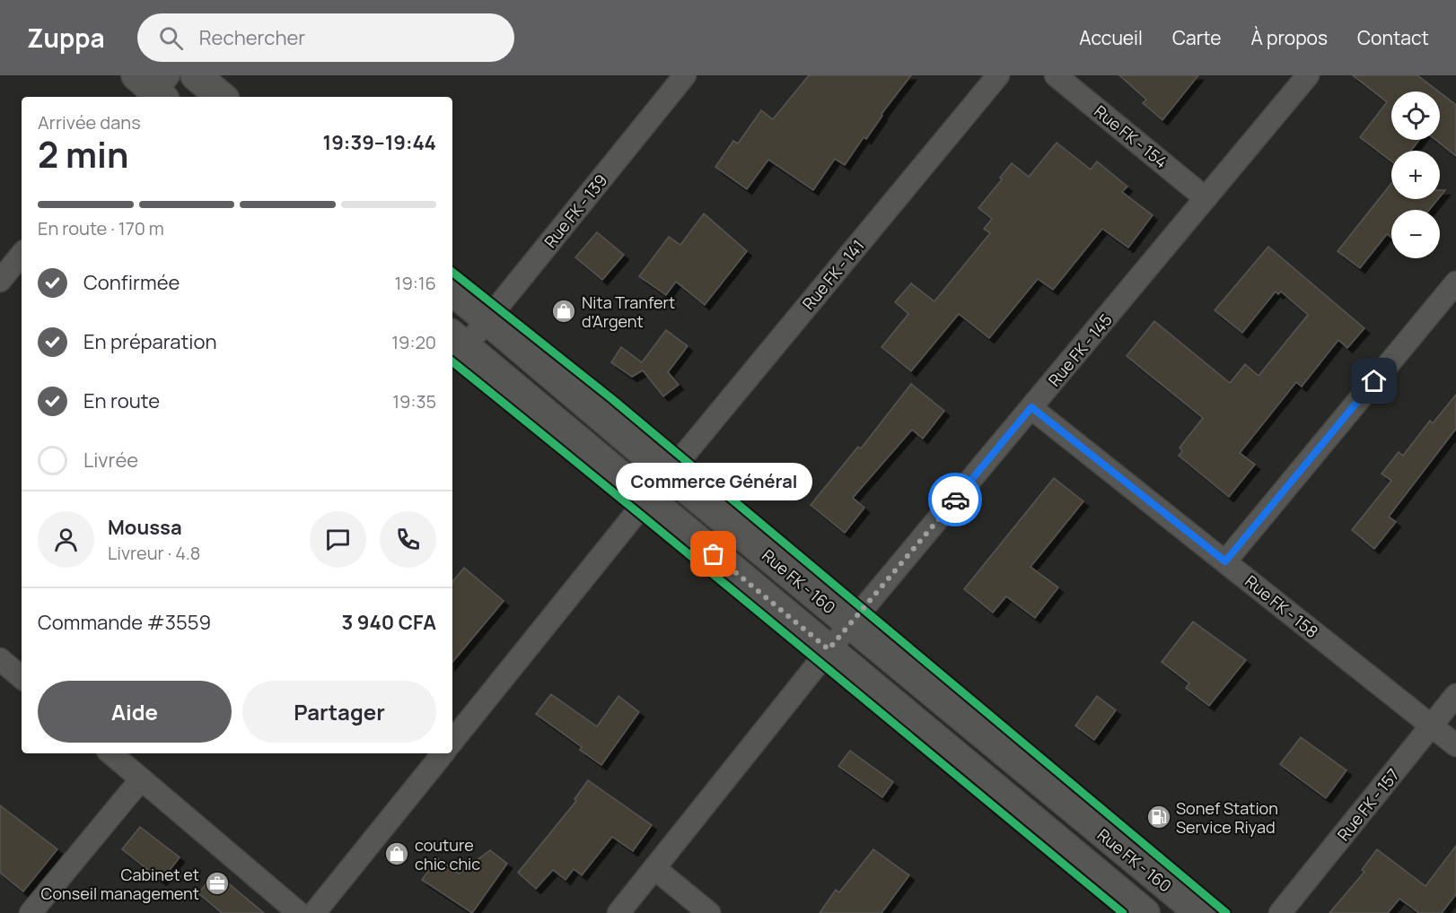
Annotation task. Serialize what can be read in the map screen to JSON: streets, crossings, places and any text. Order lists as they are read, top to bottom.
{
  "streets": {
    "main road": ["Rue FK - 160"],
    "street": [
      "Rue FK - 154",
      "Rue FK - 139",
      "Rue FK - 141",
      "Rue FK - 145",
      "Rue FK - 158",
      "Rue FK - 157"
    ]
  },
  "crossings": [
    ["Rue FK - 154", "Rue FK - 145"],
    ["Rue FK - 139", "Rue FK - 160"],
    ["Rue FK - 141", "Rue FK - 160"],
    ["Rue FK - 145", "Rue FK - 160"],
    ["Rue FK - 145", "Rue FK - 158"],
    ["Rue FK - 158", "Rue FK - 157"]
  ],
  "places": {
    "shop": ["Nita Tranfert d'Argent", "couture chic chic"],
    "other": ["Commerce Général"],
    "fuel station": ["Sonef Station Service Riyad"],
    "office": ["Cabinet et Conseil management"]
  },
  "page": {
    "header": "Zuppa",
    "search": "Rechercher",
    "nav": [
      "Accueil",
      "Carte",
      "À propos",
      "Contact"
    ],
    "map_buttons": ["+", "−"],
    "heading": ["2 min", "Arrivée dans", "19:39–19:44"],
    "panel": [
      "Moussa",
      "Livreur · 4.8",
      "Commande #3559",
      "3 940 CFA"
    ],
    "bar": "En route · 170 m",
    "list": [
      ["Confirmée", "19:16"],
      ["En préparation", "19:20"],
      ["En route", "19:35"],
      "Livrée"
    ],
    "bubble": "Commerce Général",
    "buttons": ["Aide", "Partager"]
  }
}
